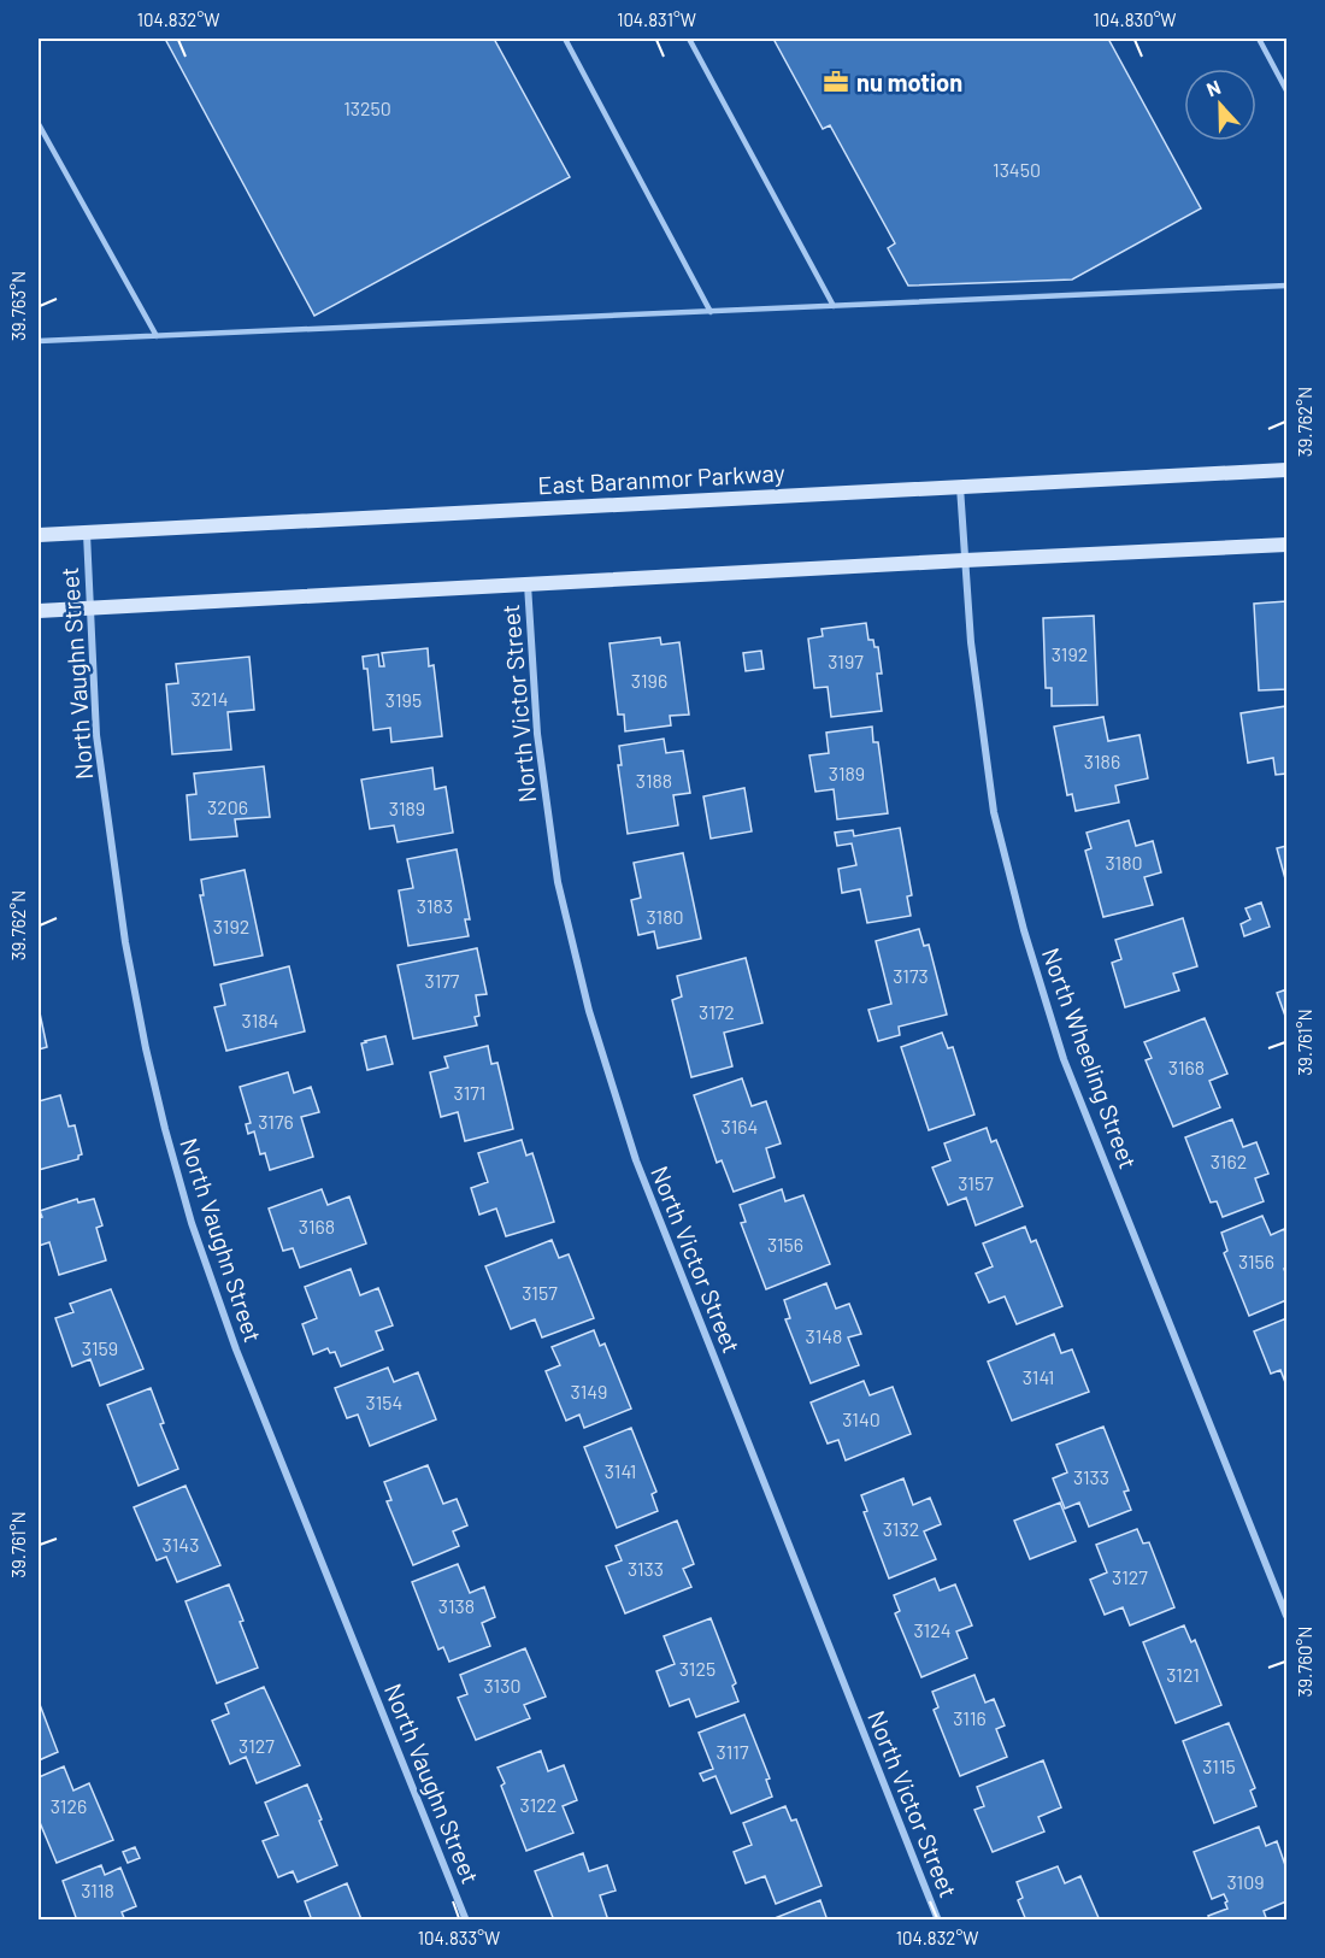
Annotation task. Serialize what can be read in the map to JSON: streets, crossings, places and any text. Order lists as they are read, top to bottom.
{
  "streets": {
    "street": [
      "East Baranmor Parkway",
      "North Vaughn Street",
      "North Victor Street",
      "North Wheeling Street"
    ]
  },
  "crossings": [
    ["East Baranmor Parkway", "North Vaughn Street"],
    ["East Baranmor Parkway", "North Wheeling Street"]
  ],
  "places": {
    "office": ["nu motion"]
  },
  "house_numbers": [
    "13250",
    "13450",
    "3192",
    "3197",
    "3196",
    "3214",
    "3195",
    "3186",
    "3189",
    "3188",
    "3206",
    "3189",
    "3180",
    "3183",
    "3180",
    "3192",
    "3173",
    "3177",
    "3172",
    "3184",
    "3168",
    "3171",
    "3176",
    "3164",
    "3162",
    "3157",
    "3168",
    "3156",
    "3156",
    "3157",
    "3148",
    "3159",
    "3141",
    "3149",
    "3154",
    "3140",
    "3141",
    "3133",
    "3132",
    "3143",
    "3133",
    "3127",
    "3138",
    "3124",
    "3125",
    "3121",
    "3130",
    "3116",
    "3127",
    "3117",
    "3115",
    "3122",
    "3126",
    "3109",
    "3118"
  ],
  "north": "top",
  "coordinates": [
    "104.832°W",
    "104.831°W",
    "104.830°W",
    "39.763°N",
    "39.762°N",
    "39.761°N",
    "39.760°N",
    "104.833°W"
  ]
}
